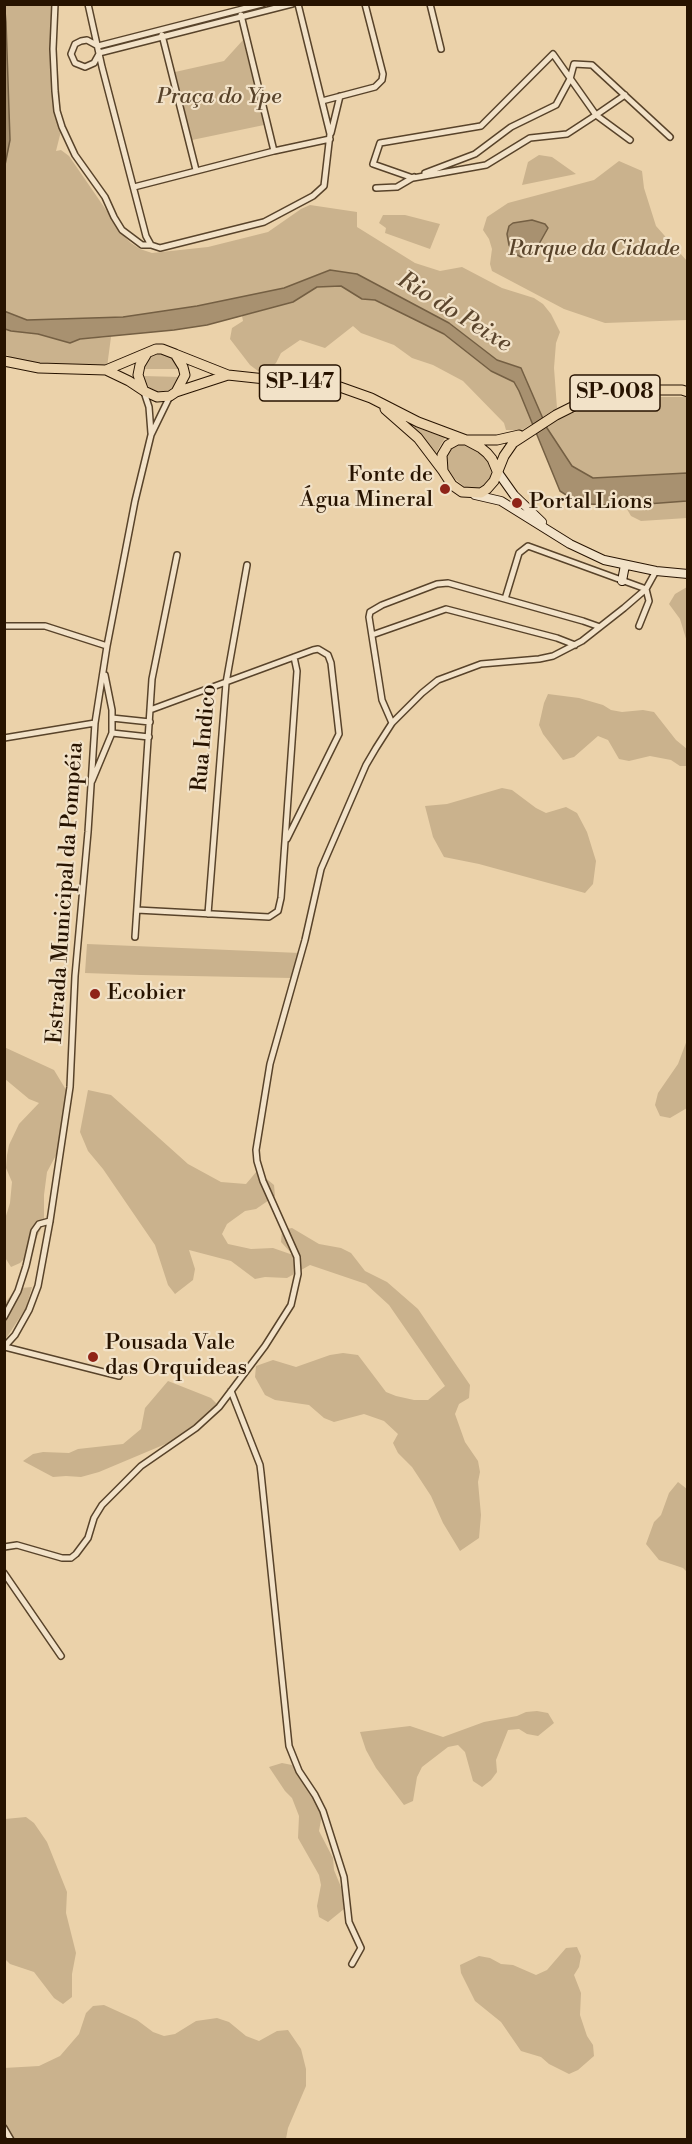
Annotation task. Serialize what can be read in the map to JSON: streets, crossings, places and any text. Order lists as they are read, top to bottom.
{
  "streets": {
    "main road": ["SP-147", "SP-008"],
    "street": ["Rua Indico", "Estrada Municipal da Pompéia"]
  },
  "crossings": [
    ["SP-147", "SP-008"],
    ["SP-147", "Estrada Municipal da Pompéia"]
  ],
  "water": ["Rio do Peixe"],
  "parks": ["Praça do Ype", "Parque da Cidade"],
  "places": [
    "Fonte de Água Mineral",
    "Portal Lions",
    "Ecobier",
    "Pousada Vale das Orquideas"
  ]
}
